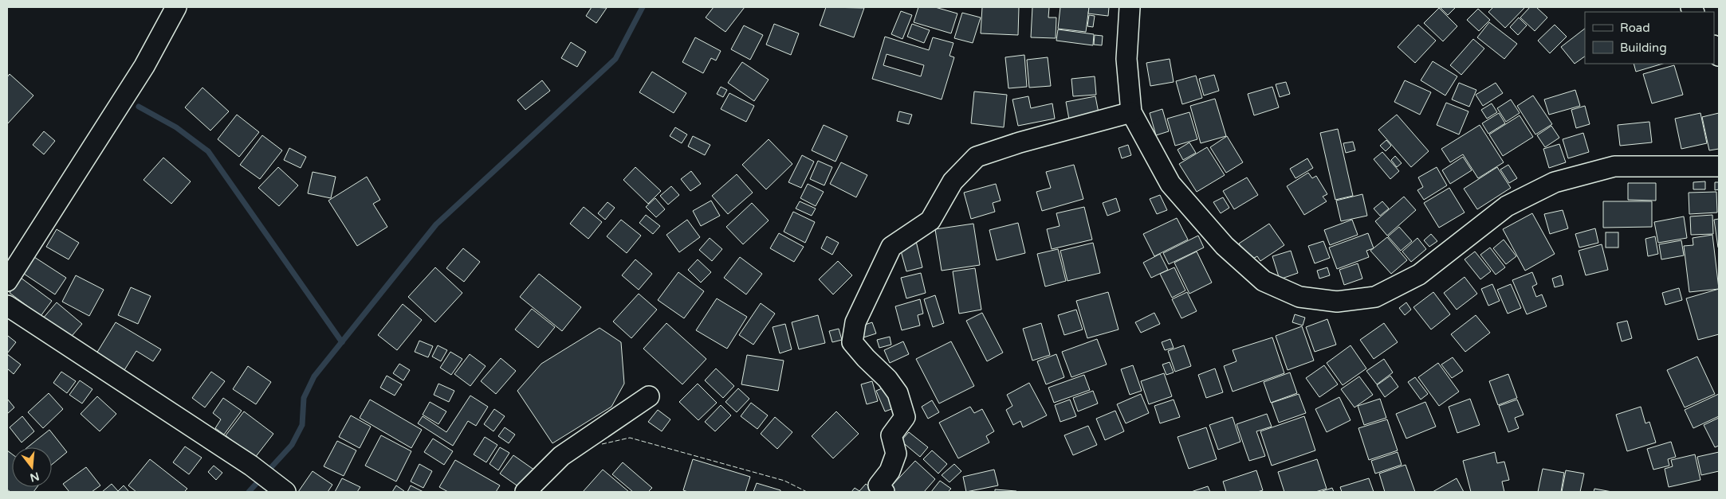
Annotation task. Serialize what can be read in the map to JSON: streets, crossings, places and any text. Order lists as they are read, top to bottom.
{
  "legend": ["Road", "Building"],
  "north": "bottom"
}
